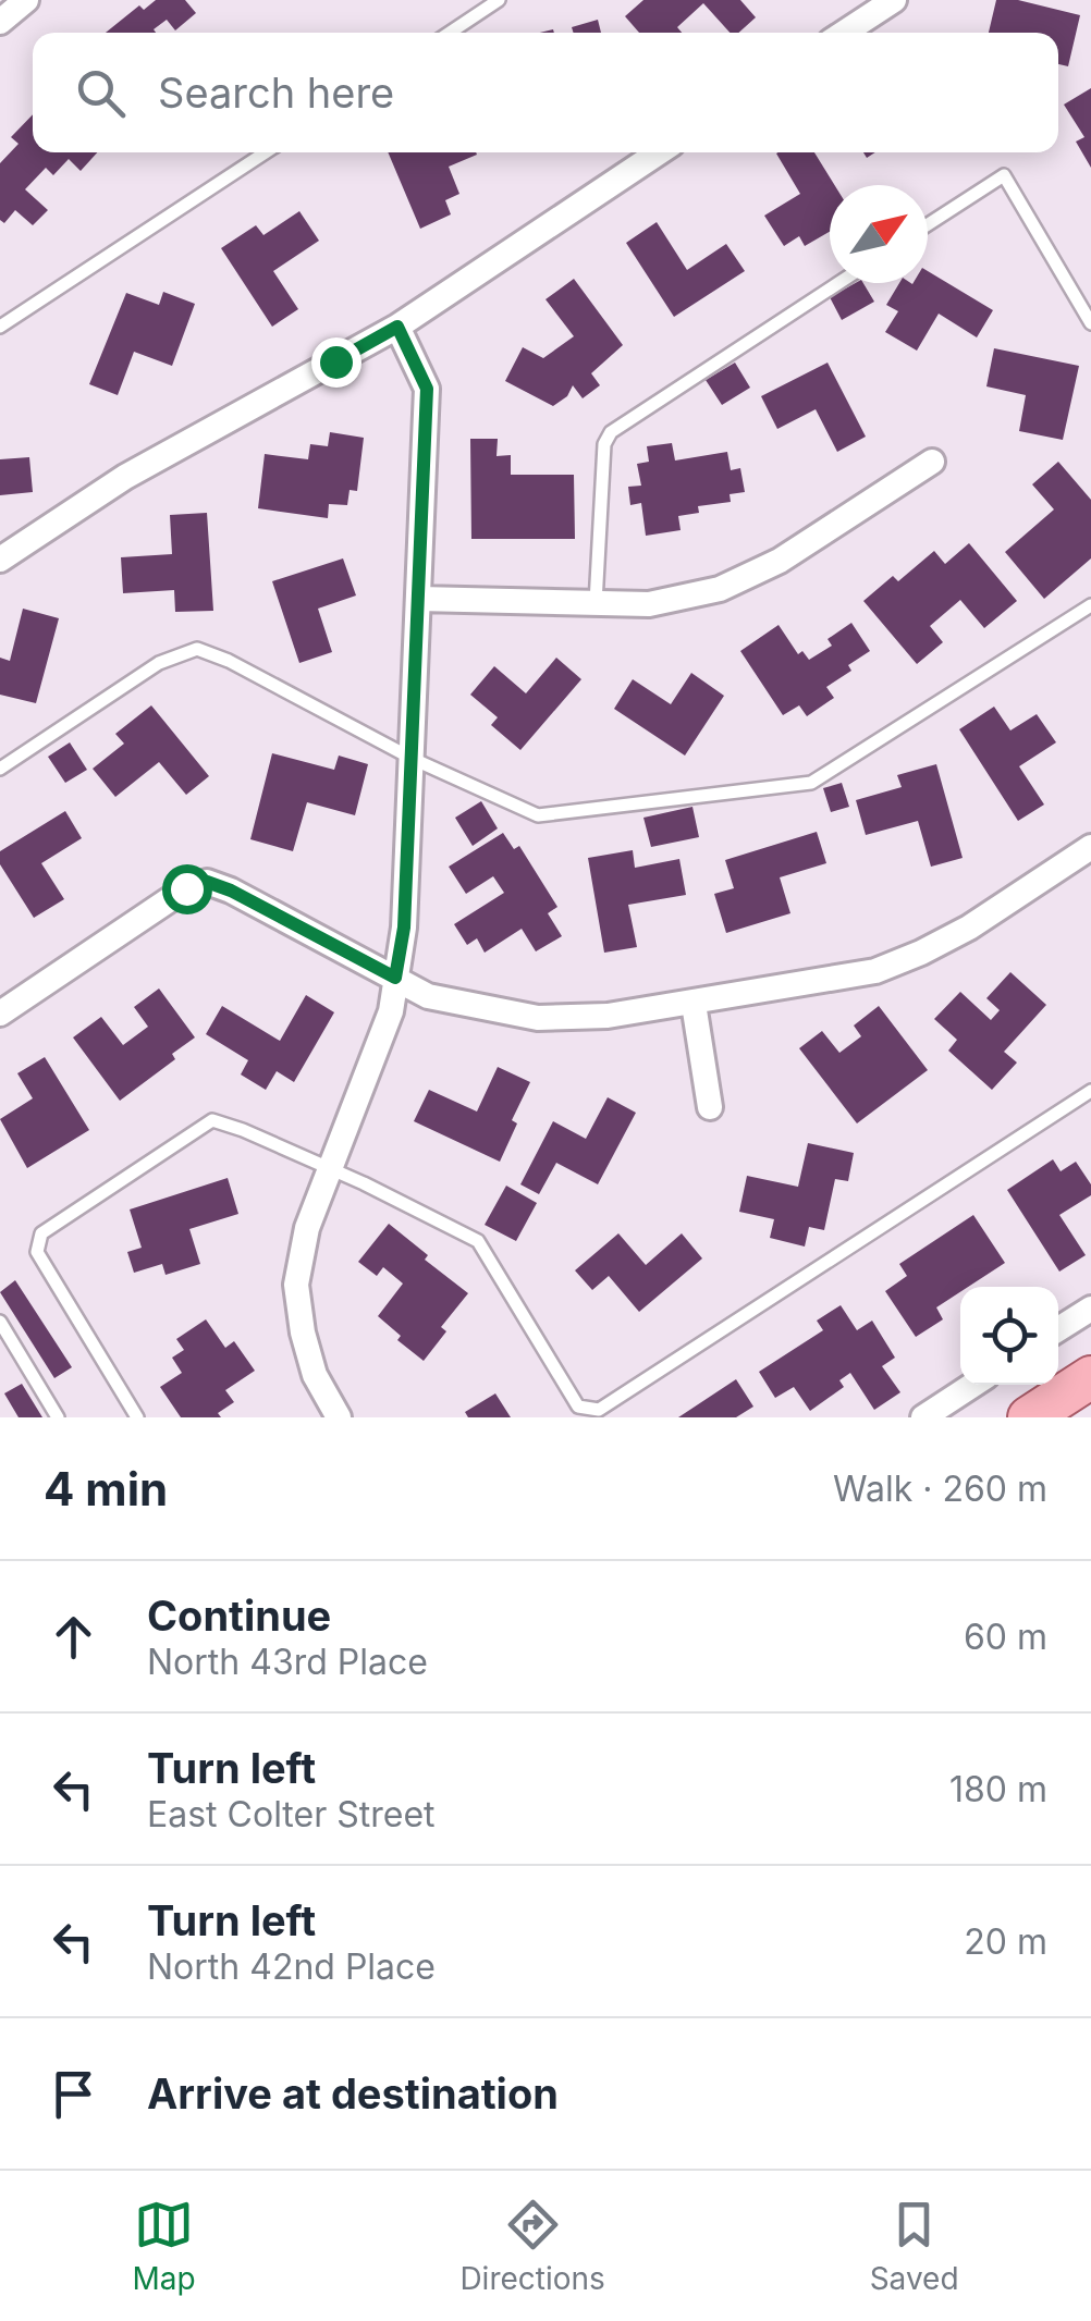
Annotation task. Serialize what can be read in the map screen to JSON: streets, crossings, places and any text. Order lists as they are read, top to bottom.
{
  "north": "top right",
  "page": {
    "search": "Search here",
    "heading": ["4 min", "Walk · 260 m"],
    "list": [
      ["Continue", "North 43rd Place", "60 m"],
      ["Turn left", "East Colter Street", "180 m"],
      ["Turn left", "North 42nd Place", "20 m"],
      "Arrive at destination"
    ],
    "nav": ["Map", "Directions", "Saved"]
  }
}
